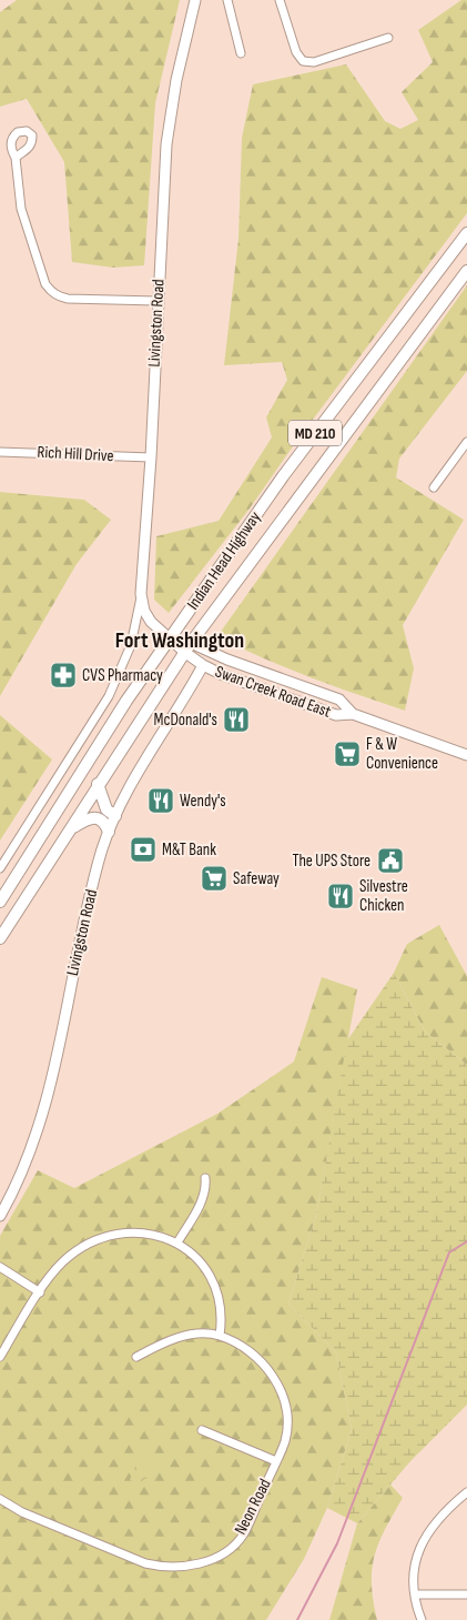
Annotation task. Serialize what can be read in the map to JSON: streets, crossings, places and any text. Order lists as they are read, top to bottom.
{
  "streets": {
    "highway": ["MD 210", "Indian Head Highway"],
    "main road": ["Livingston Road", "Swan Creek Road East"],
    "street": ["Rich Hill Drive", "Neon Road"]
  },
  "crossings": [
    ["Livingston Road", "Rich Hill Drive"],
    ["Livingston Road", "Indian Head Highway"],
    ["Livingston Road", "Swan Creek Road East"],
    ["Indian Head Highway", "Swan Creek Road East"]
  ],
  "districts": ["Fort Washington"],
  "places": {
    "pharmacy": ["CVS Pharmacy"],
    "restaurant": ["McDonald's", "Wendy's", "Silvestre Chicken"],
    "supermarket": ["F & W Convenience", "Safeway"],
    "bank": ["M&T Bank"],
    "public building": ["The UPS Store"]
  }
}
